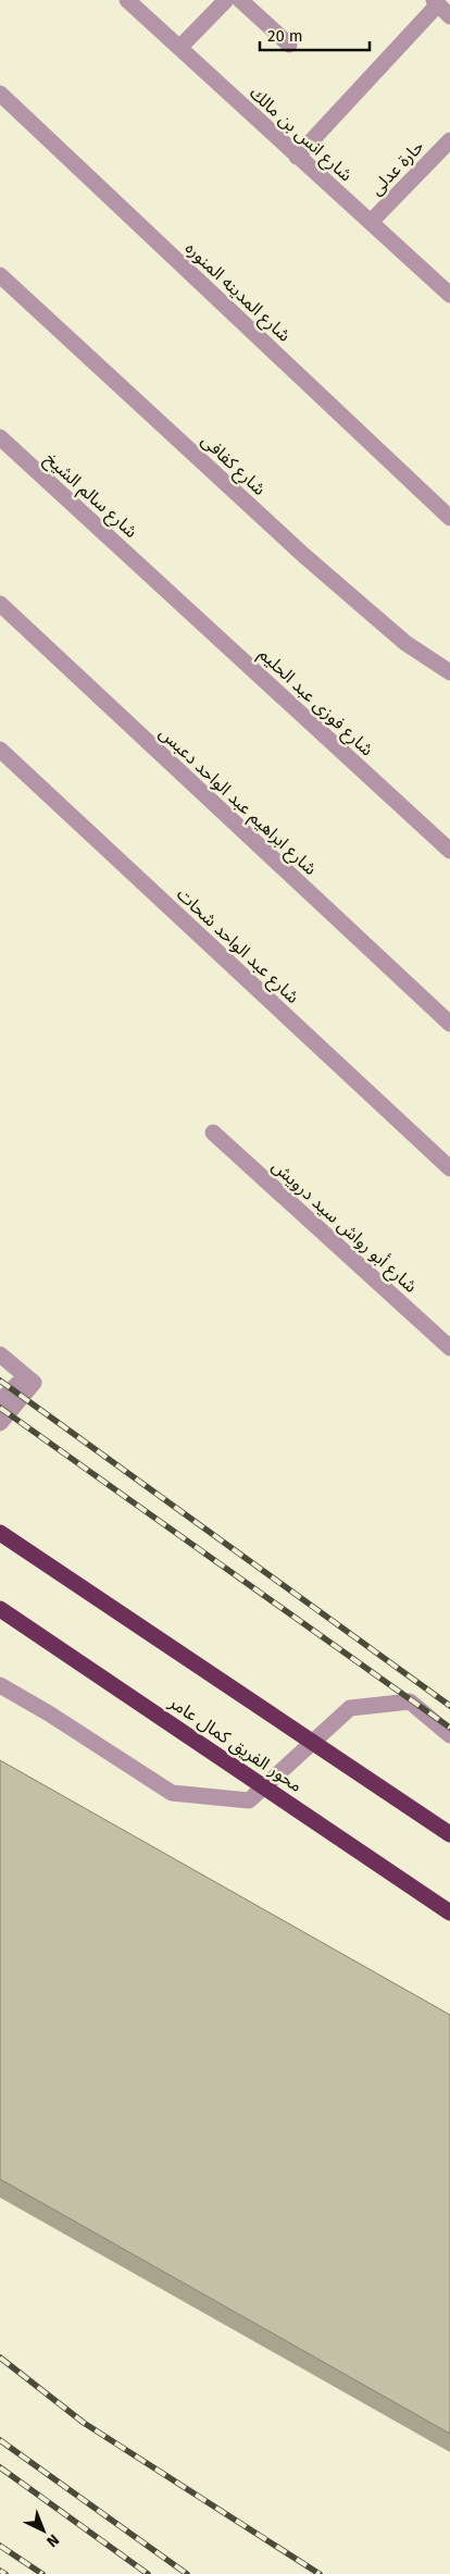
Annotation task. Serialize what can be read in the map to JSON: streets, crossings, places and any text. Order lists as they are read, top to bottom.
{
  "streets": {
    "highway": ["محور الفريق كمال عامر"],
    "street": [
      "شارع انس بن مالك",
      "حارة عدلى",
      "شارع المدينه المنوره",
      "شارع كفافى",
      "شارع سالم الشيخ",
      "شارع فوزى عبد الحليم",
      "شارع ابراهيم عبد الواحد دعبس",
      "شارع عبد الواحد شحات",
      "شارع أبو رواش سيد درويش"
    ]
  },
  "crossings": [
    ["شارع انس بن مالك", "حارة عدلى"],
    ["شارع سالم الشيخ", "شارع فوزى عبد الحليم"]
  ],
  "scale_bar": "20 m",
  "north": "bottom right"
}
